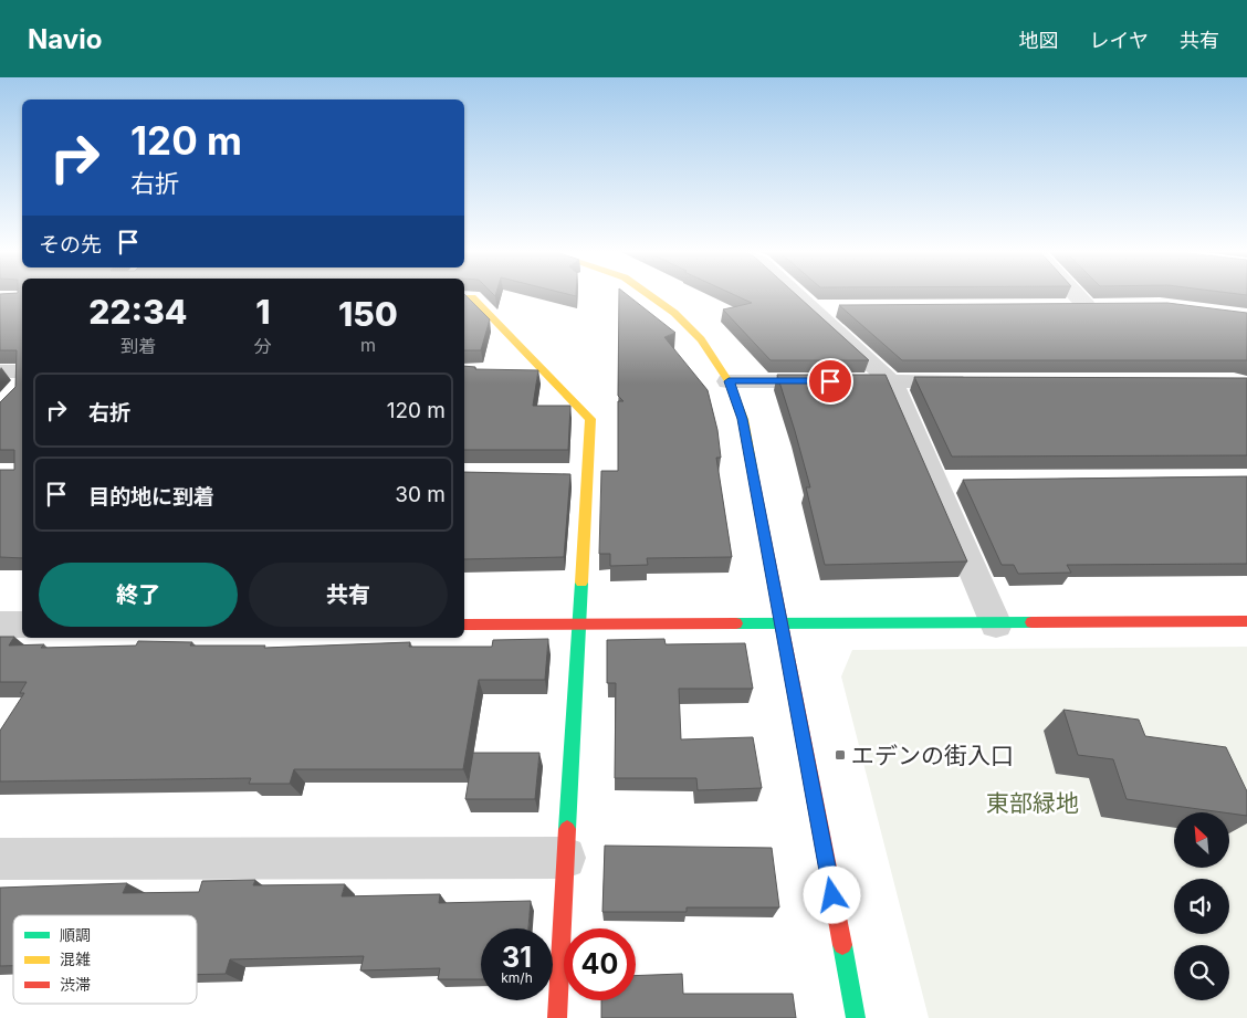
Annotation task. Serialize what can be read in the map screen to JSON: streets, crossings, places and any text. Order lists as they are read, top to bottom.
{
  "parks": ["東部緑地"],
  "places": {
    "transit": ["エデンの街入口"]
  },
  "legend": ["順調", "混雑", "渋滞"],
  "north": "top left",
  "page": {
    "header": "Navio",
    "nav": ["地図", "レイヤ", "共有"],
    "turn": ["120 m", "右折"],
    "then": "その先",
    "eta": [
      "22:34",
      "到着",
      "1",
      "分",
      "150",
      "m"
    ],
    "list": [
      {
        "name": "右折",
        "value": "120 m"
      },
      {
        "name": "目的地に到着",
        "value": "30 m"
      }
    ],
    "buttons": ["終了", "共有"],
    "speed": "31 km/h",
    "limit": "40"
  }
}
